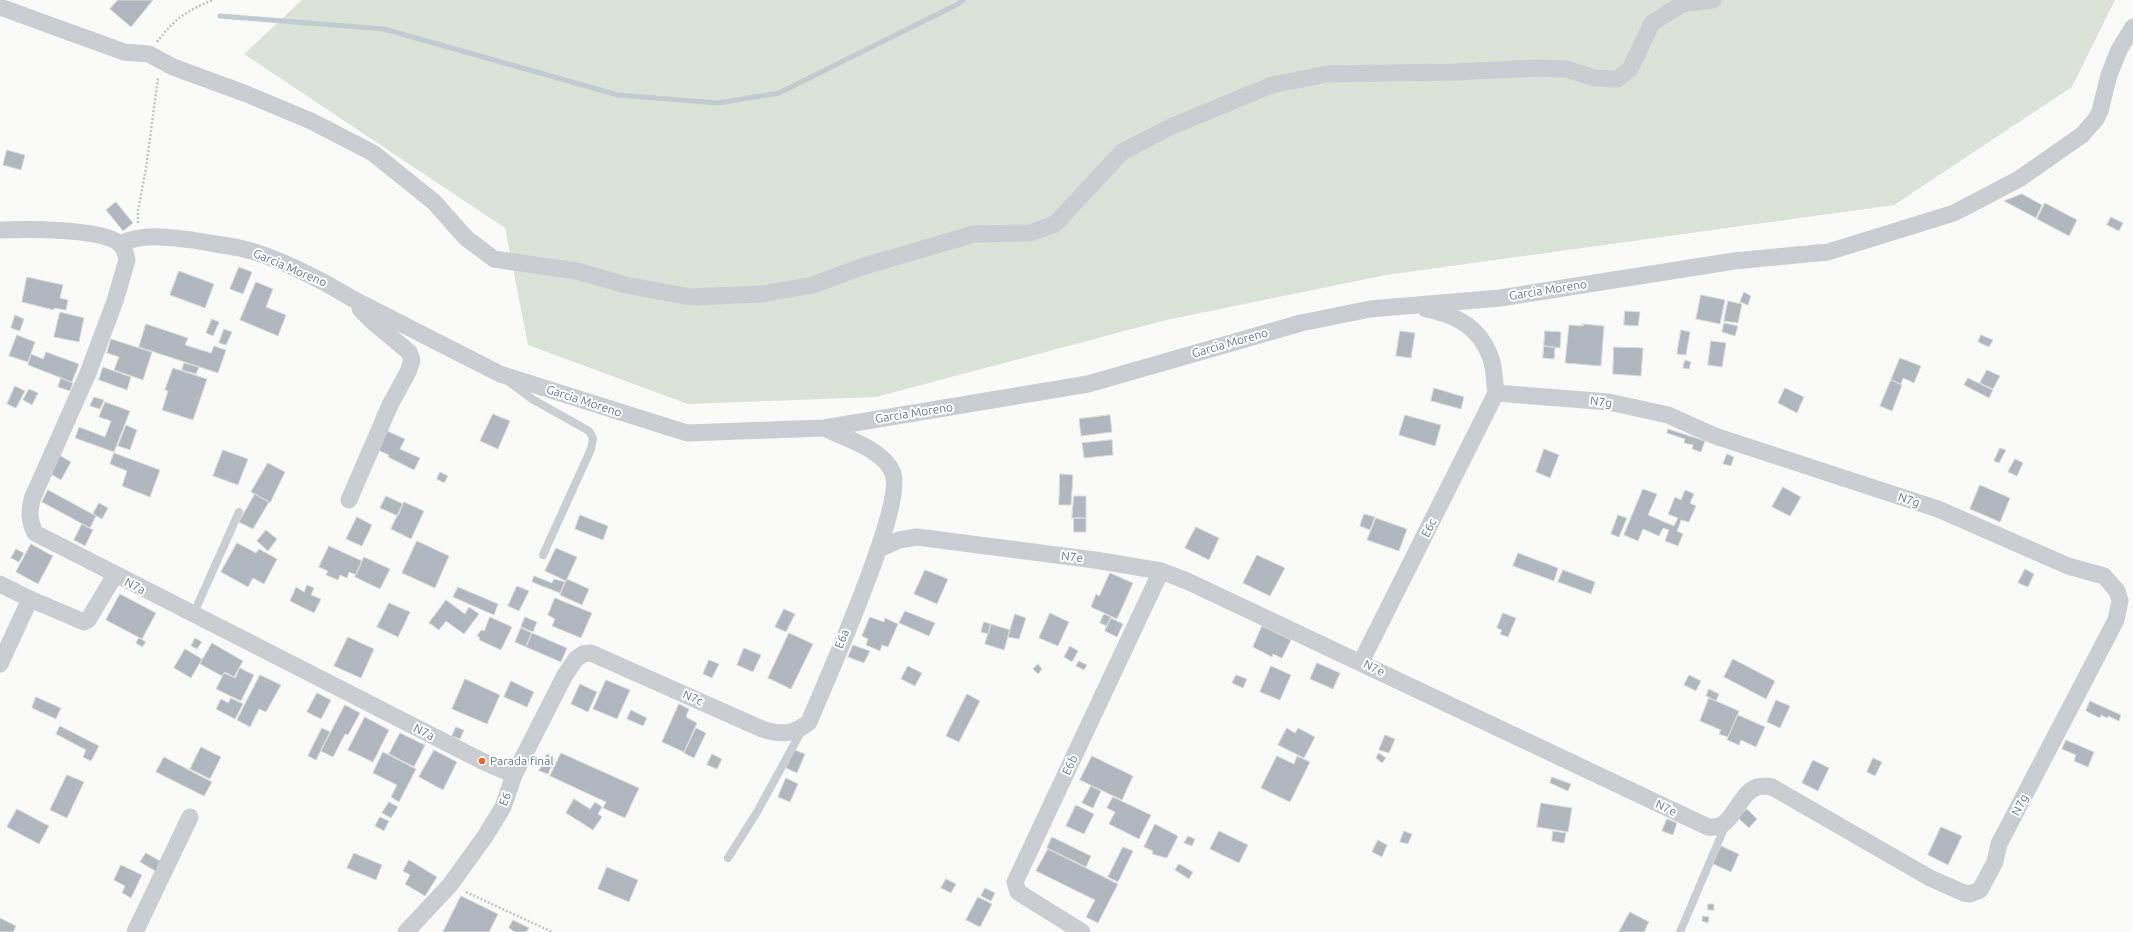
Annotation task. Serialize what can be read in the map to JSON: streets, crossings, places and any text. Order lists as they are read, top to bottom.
{
  "streets": {
    "street": [
      "Garcia Moreno",
      "N7g",
      "E6c",
      "N7e",
      "N7a",
      "E6a",
      "N7c",
      "E6b",
      "E6"
    ]
  },
  "crossings": [
    ["Garcia Moreno", "N7a"],
    ["N7g", "E6c"],
    ["N7g", "N7e"],
    ["E6c", "N7e"],
    ["N7e", "E6a"],
    ["N7e", "E6b"],
    ["N7a", "E6"],
    ["E6a", "N7c"],
    ["N7c", "E6"]
  ],
  "places": ["Parada final"]
}
